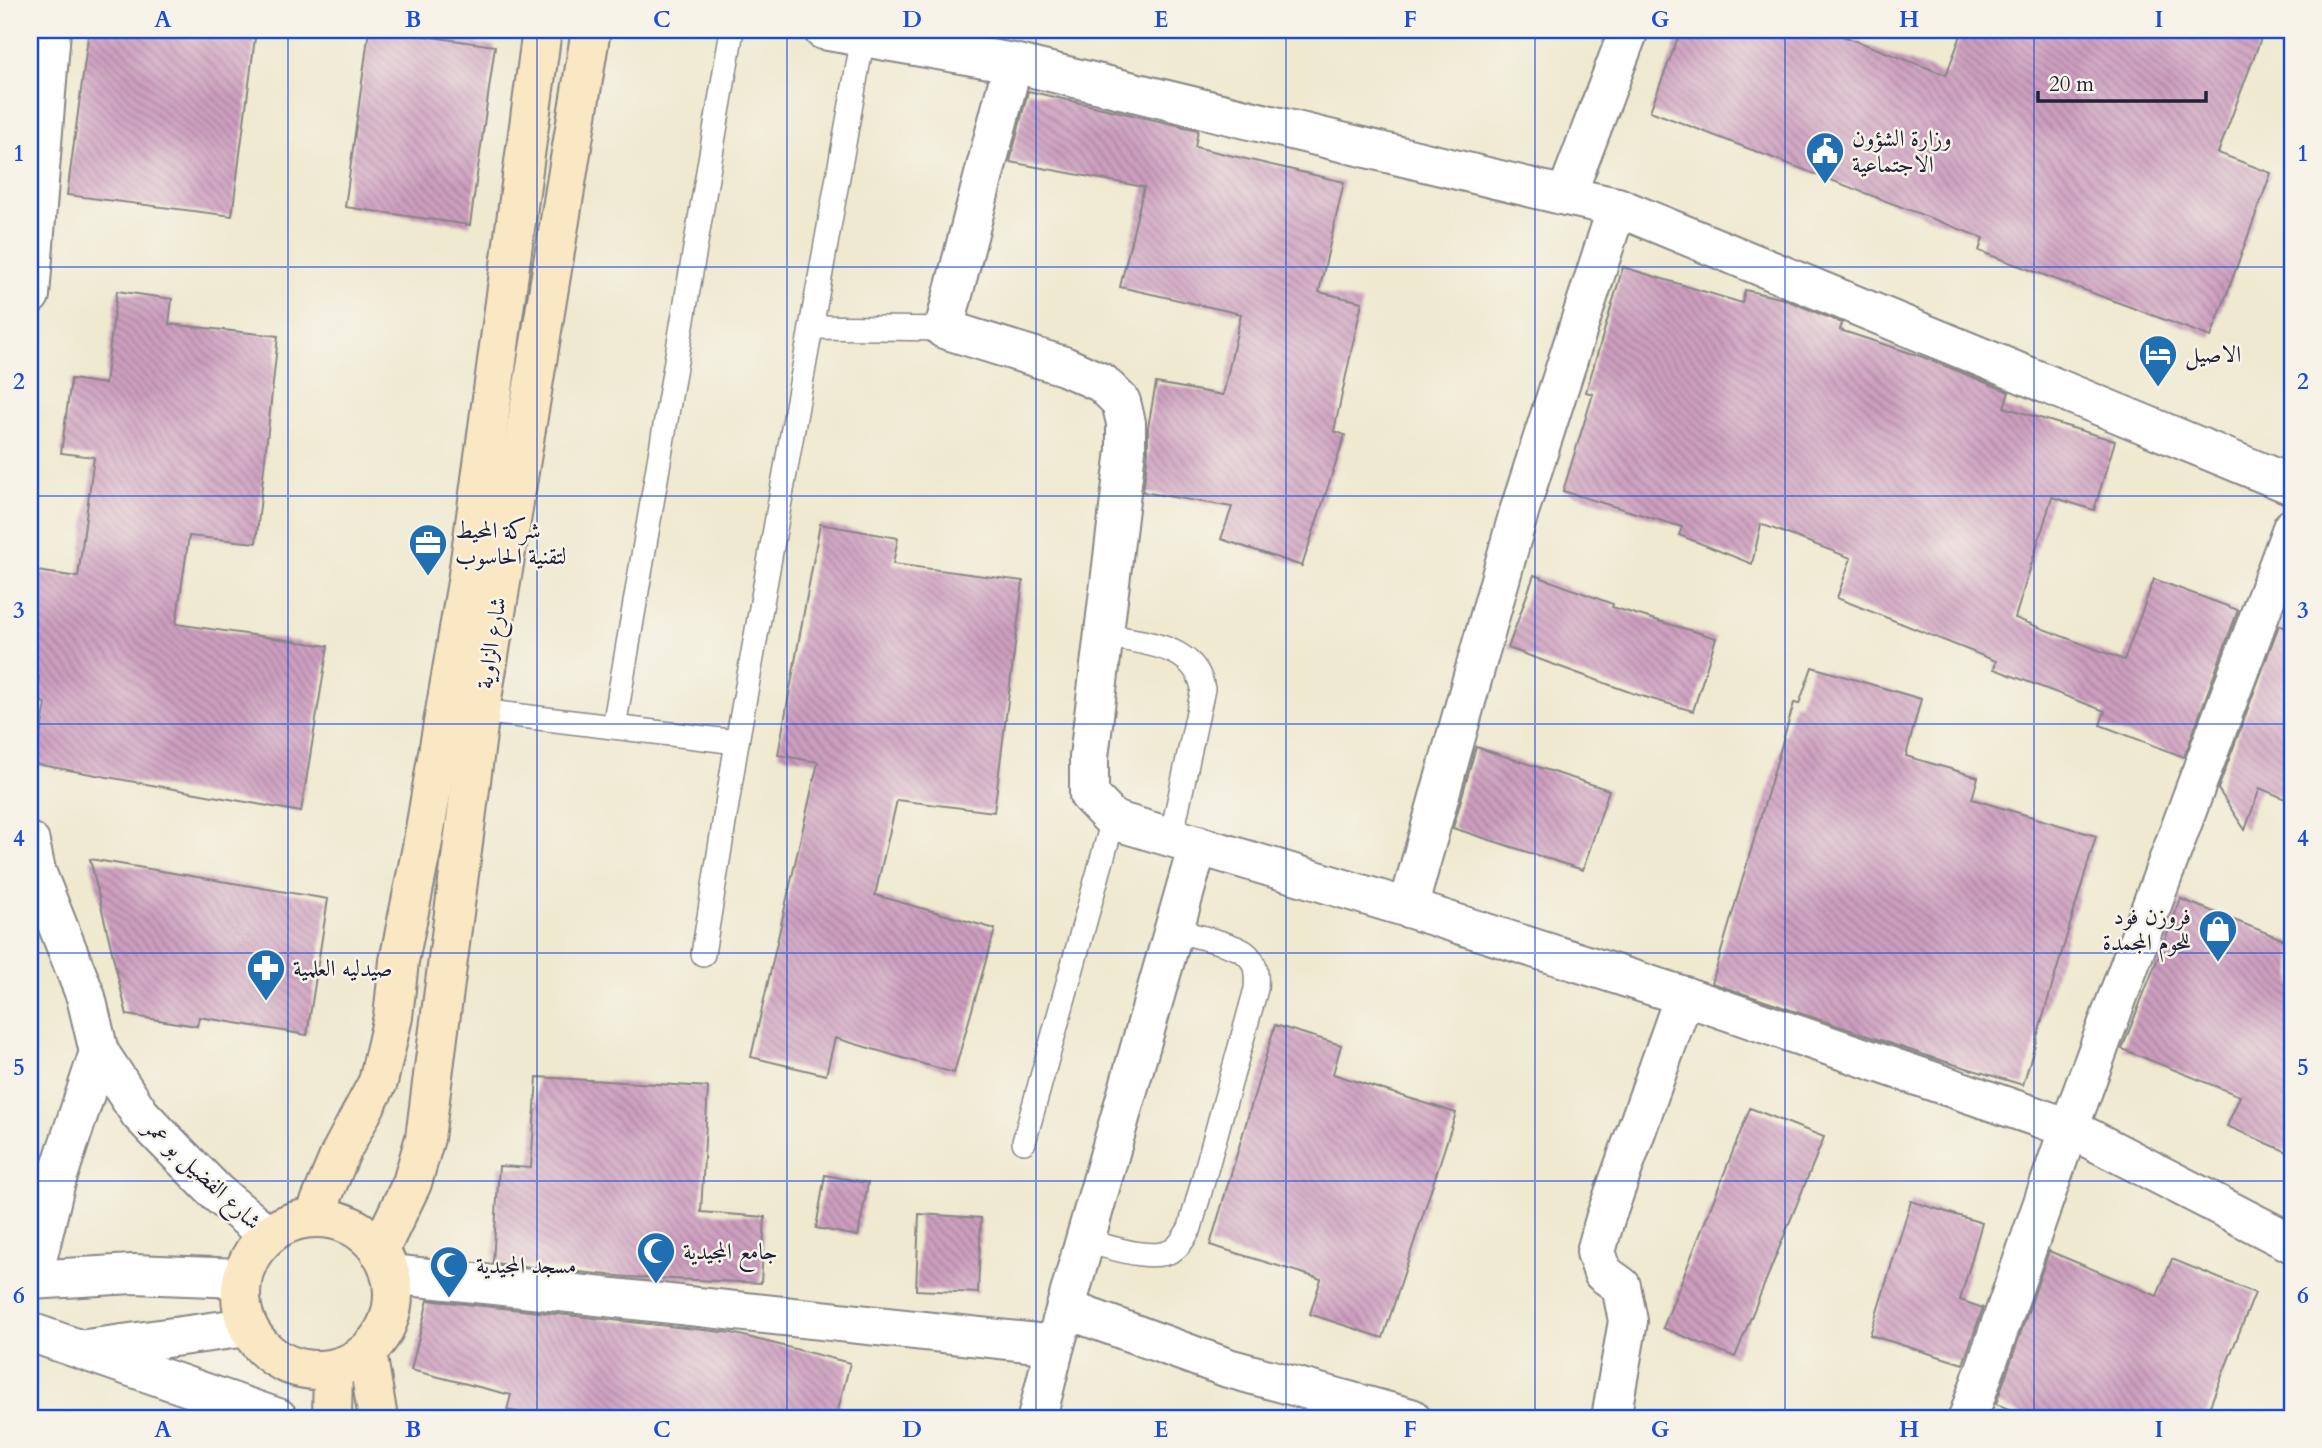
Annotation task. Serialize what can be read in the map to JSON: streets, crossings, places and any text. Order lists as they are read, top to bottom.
{
  "streets": {
    "main road": ["شارع الزاوية"],
    "street": ["شارع الفضيل بو عمر"]
  },
  "crossings": [
    ["شارع الزاوية", "شارع الفضيل بو عمر"]
  ],
  "places": {
    "public building": ["وزارة الشؤون الاجتماعية"],
    "hotel": ["الاصيل"],
    "office": ["شركة المحيط لتقنية الحاسوب"],
    "shop": ["فروزن فود للحوم المجمدة"],
    "pharmacy": ["صيدليه العلمية"],
    "mosque": ["جامع المجيدية", "مسجد المجيدية"]
  },
  "scale_bar": "20 m",
  "grid": {
    "columns": [
      "A",
      "B",
      "C",
      "D",
      "E",
      "F",
      "G",
      "H",
      "I"
    ],
    "rows": [
      "1",
      "2",
      "3",
      "4",
      "5",
      "6"
    ]
  }
}
